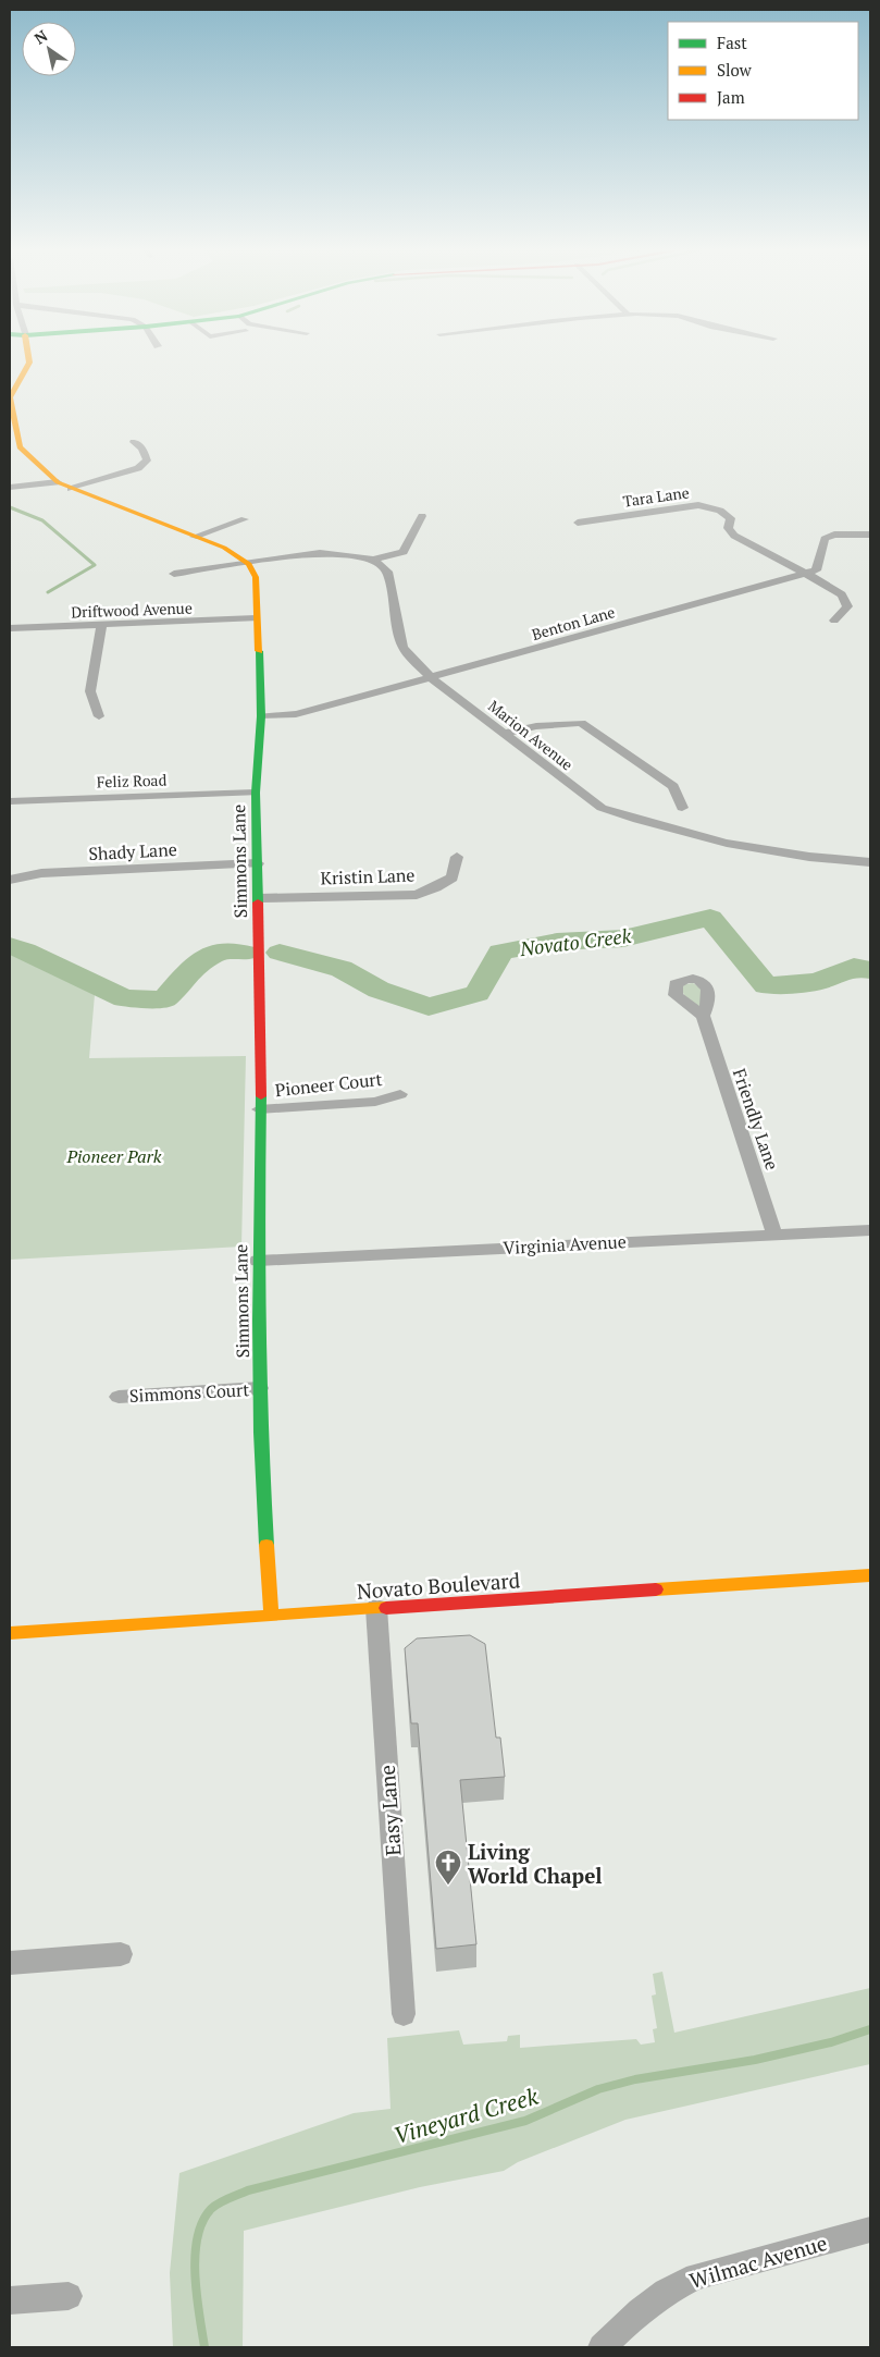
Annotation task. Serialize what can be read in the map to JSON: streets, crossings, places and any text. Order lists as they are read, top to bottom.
{
  "streets": {
    "street": [
      "Tara Lane",
      "Driftwood Avenue",
      "Benton Lane",
      "Marion Avenue",
      "Feliz Road",
      "Shady Lane",
      "Simmons Lane",
      "Kristin Lane",
      "Pioneer Court",
      "Friendly Lane",
      "Virginia Avenue",
      "Simmons Court",
      "Novato Boulevard",
      "Easy Lane",
      "Wilmac Avenue"
    ]
  },
  "crossings": [
    ["Tara Lane", "Benton Lane"],
    ["Driftwood Avenue", "Simmons Lane"],
    ["Benton Lane", "Marion Avenue"],
    ["Benton Lane", "Simmons Lane"],
    ["Feliz Road", "Simmons Lane"],
    ["Shady Lane", "Simmons Lane"],
    ["Simmons Lane", "Kristin Lane"],
    ["Simmons Lane", "Pioneer Court"],
    ["Simmons Lane", "Virginia Avenue"],
    ["Simmons Lane", "Simmons Court"],
    ["Simmons Lane", "Novato Boulevard"],
    ["Friendly Lane", "Virginia Avenue"],
    ["Novato Boulevard", "Easy Lane"]
  ],
  "water": ["Novato Creek", "Vineyard Creek"],
  "parks": ["Pioneer Park"],
  "places": {
    "church": ["Living World Chapel"]
  },
  "legend": ["Fast", "Slow", "Jam"],
  "north": "top left"
}
